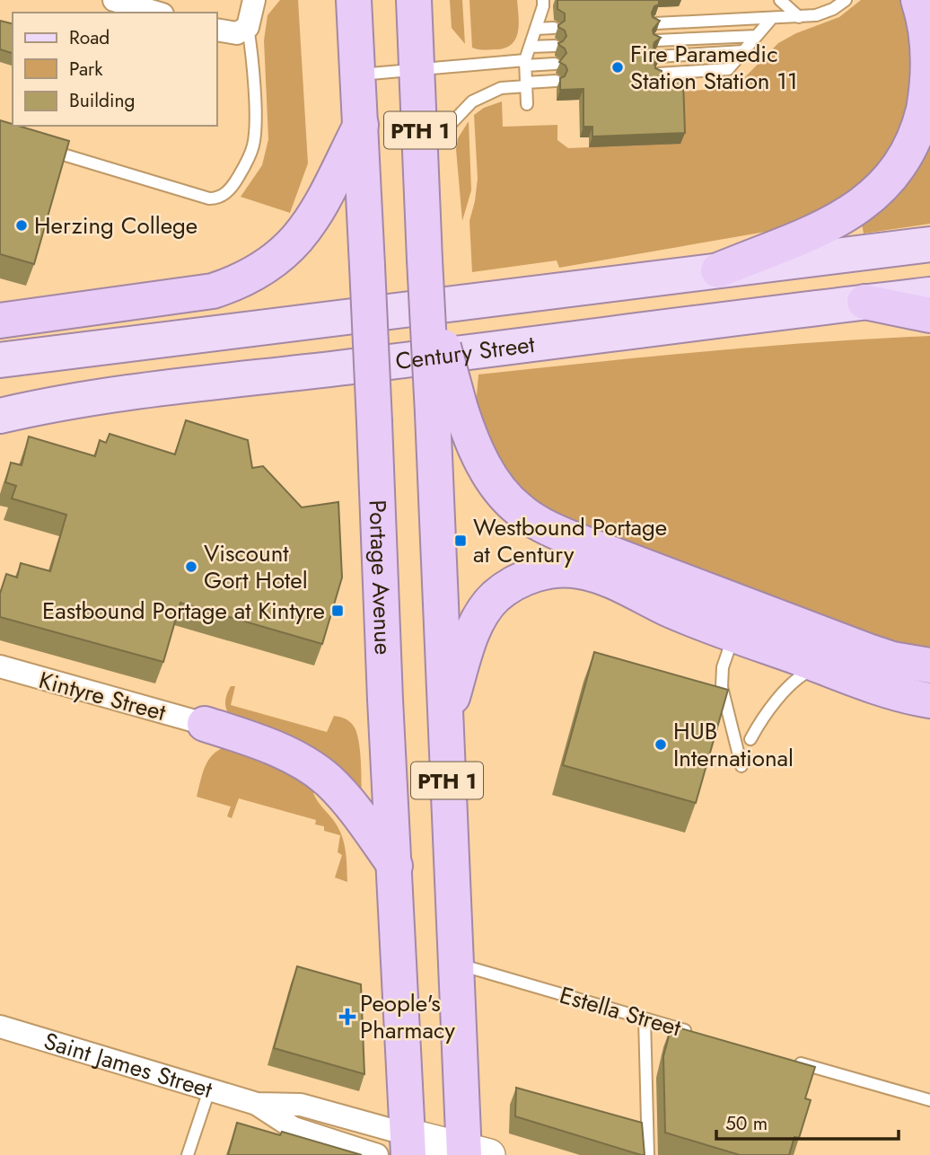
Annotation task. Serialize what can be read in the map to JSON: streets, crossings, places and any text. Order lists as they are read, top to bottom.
{
  "streets": {
    "highway": ["PTH 1", "Portage Avenue"],
    "main road": ["Century Street", "Saint James Street"],
    "street": ["Kintyre Street"],
    "lane": ["Estella Street"]
  },
  "crossings": [
    ["PTH 1", "Estella Street"],
    ["PTH 1", "Saint James Street"],
    ["Portage Avenue", "Saint James Street"]
  ],
  "places": {
    "other": [
      "Fire Paramedic Station Station 11",
      "Herzing College",
      "Viscount Gort Hotel",
      "HUB International"
    ],
    "transit": ["Westbound Portage at Century", "Eastbound Portage at Kintyre"],
    "health": ["People's Pharmacy"]
  },
  "legend": ["Road", "Park", "Building"],
  "scale_bar": "50 m"
}
